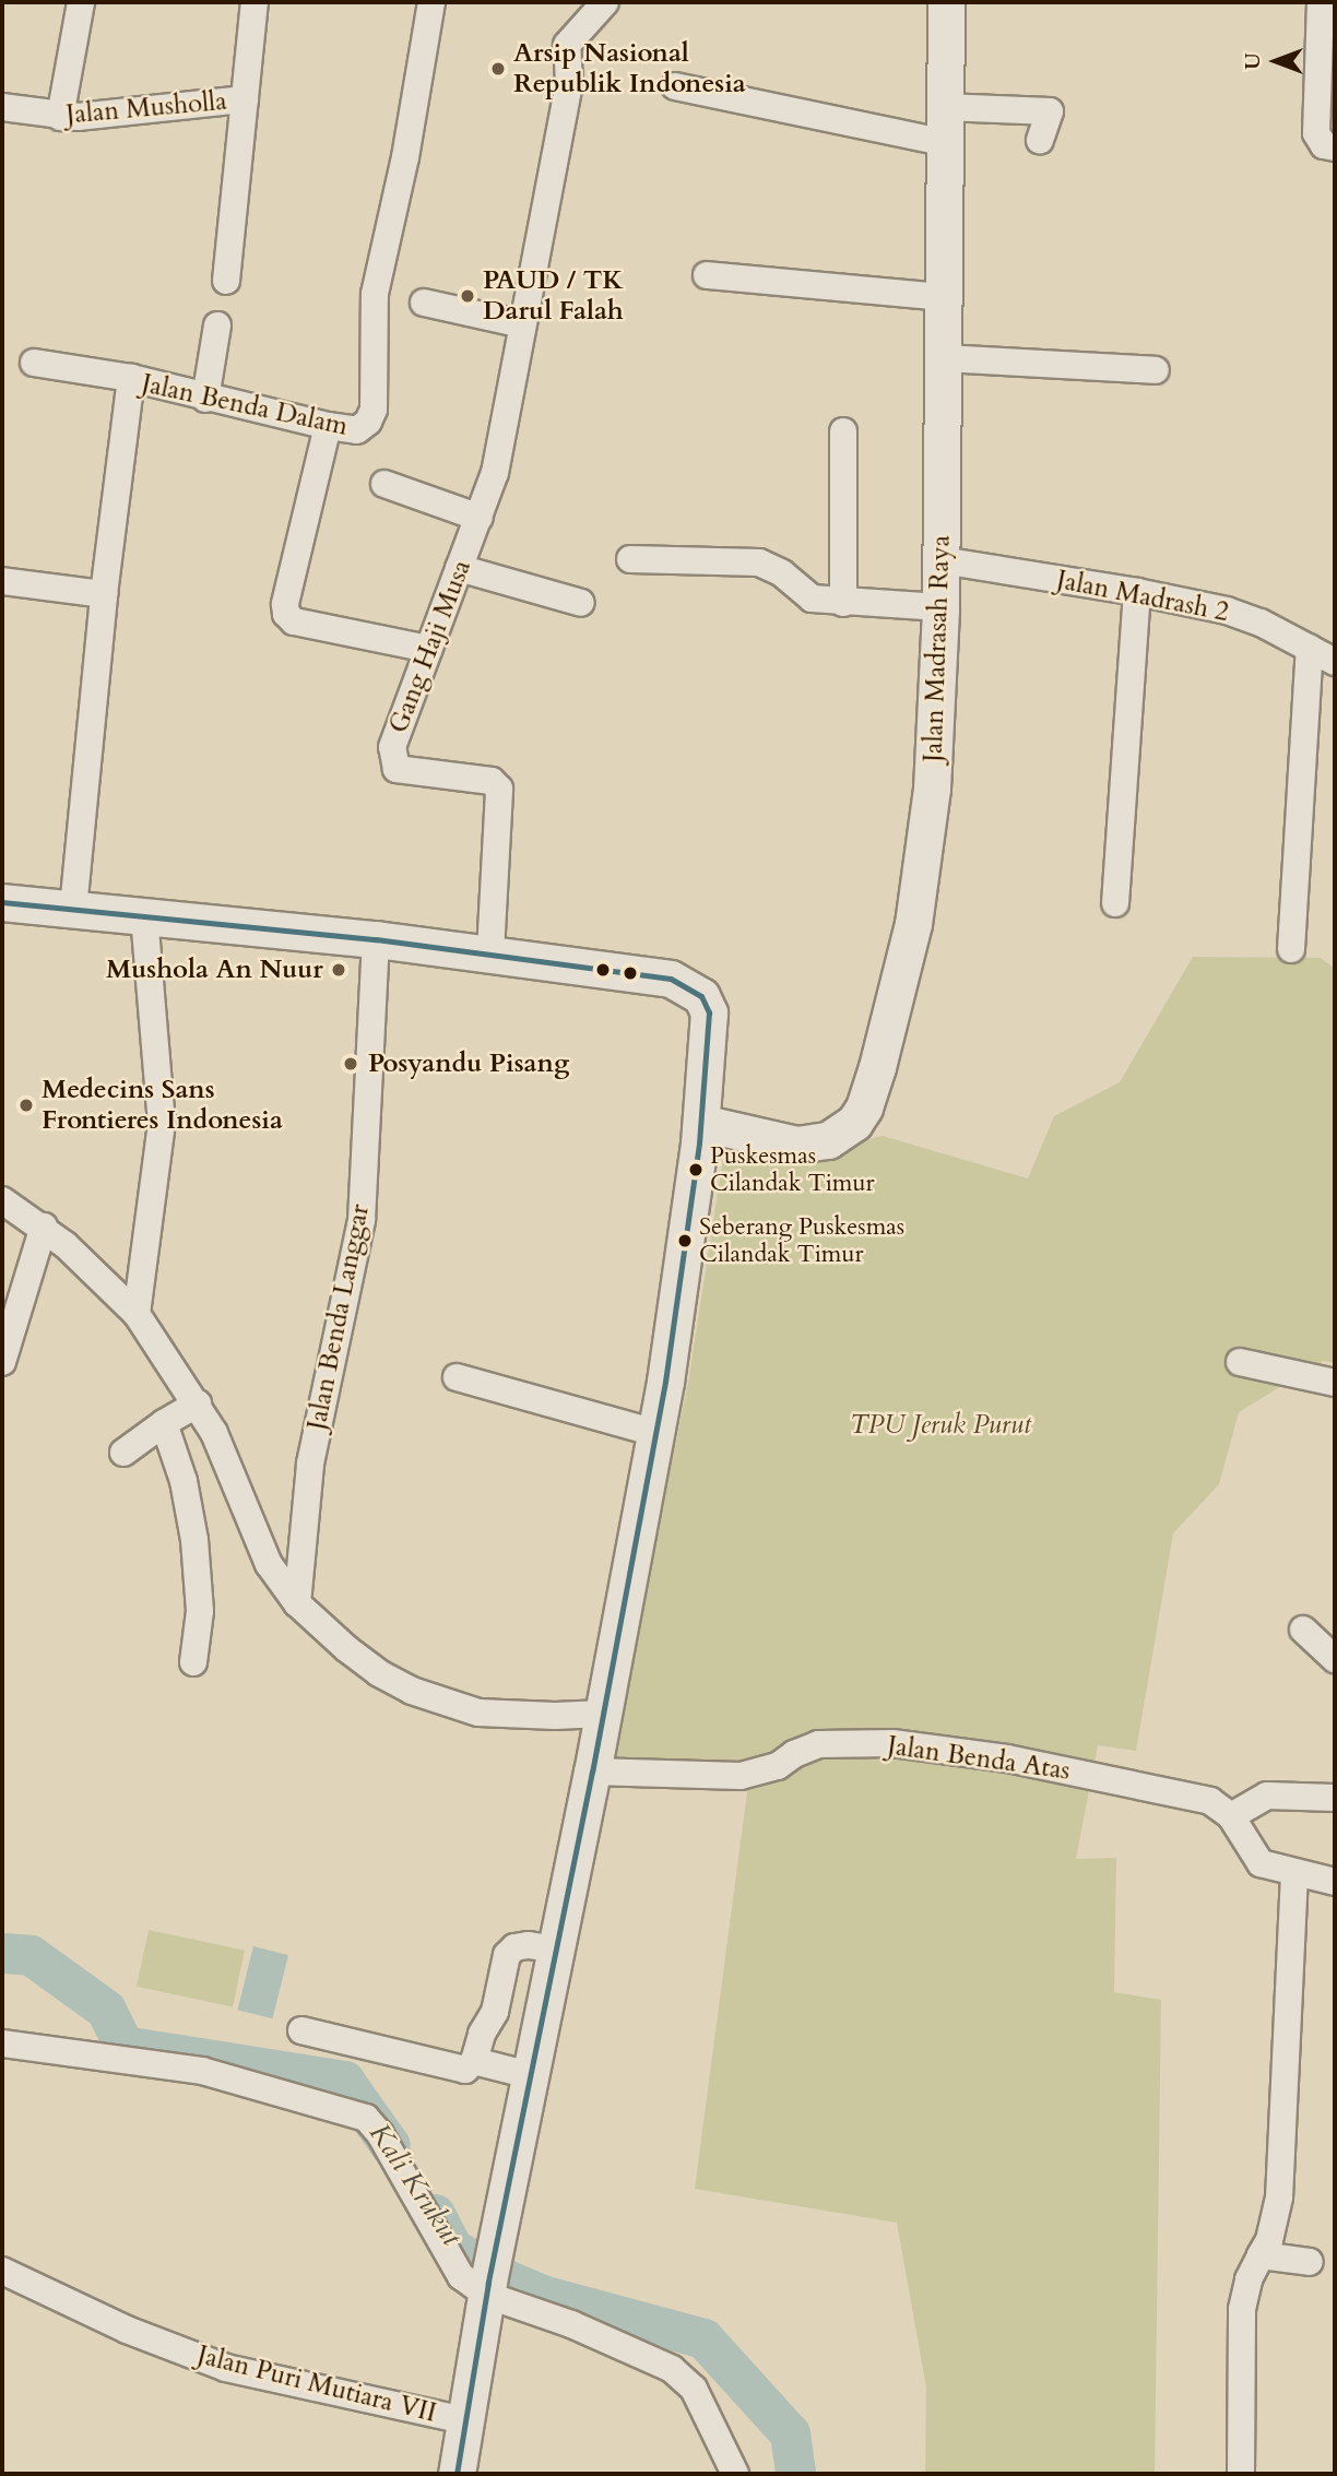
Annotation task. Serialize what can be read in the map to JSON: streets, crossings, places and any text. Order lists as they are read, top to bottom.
{
  "streets": {
    "street": [
      "Jalan Musholla",
      "Jalan Benda Dalam",
      "Jalan Madrash 2",
      "Gang Haji Musa",
      "Jalan Madrasah Raya",
      "Jalan Benda Langgar",
      "Jalan Benda Atas",
      "Jalan Puri Mutiara VII"
    ]
  },
  "crossings": [
    ["Jalan Madrash 2", "Jalan Madrasah Raya"]
  ],
  "water": ["Kali Krukut"],
  "parks": ["TPU Jeruk Purut"],
  "places": [
    "Arsip Nasional Republik Indonesia",
    "PAUD / TK Darul Falah",
    "Mushola An Nuur",
    "Posyandu Pisang",
    "Medecins Sans Frontieres Indonesia",
    "Puskesmas Cilandak Timur",
    "Seberang Puskesmas Cilandak Timur"
  ],
  "north": "left"
}
